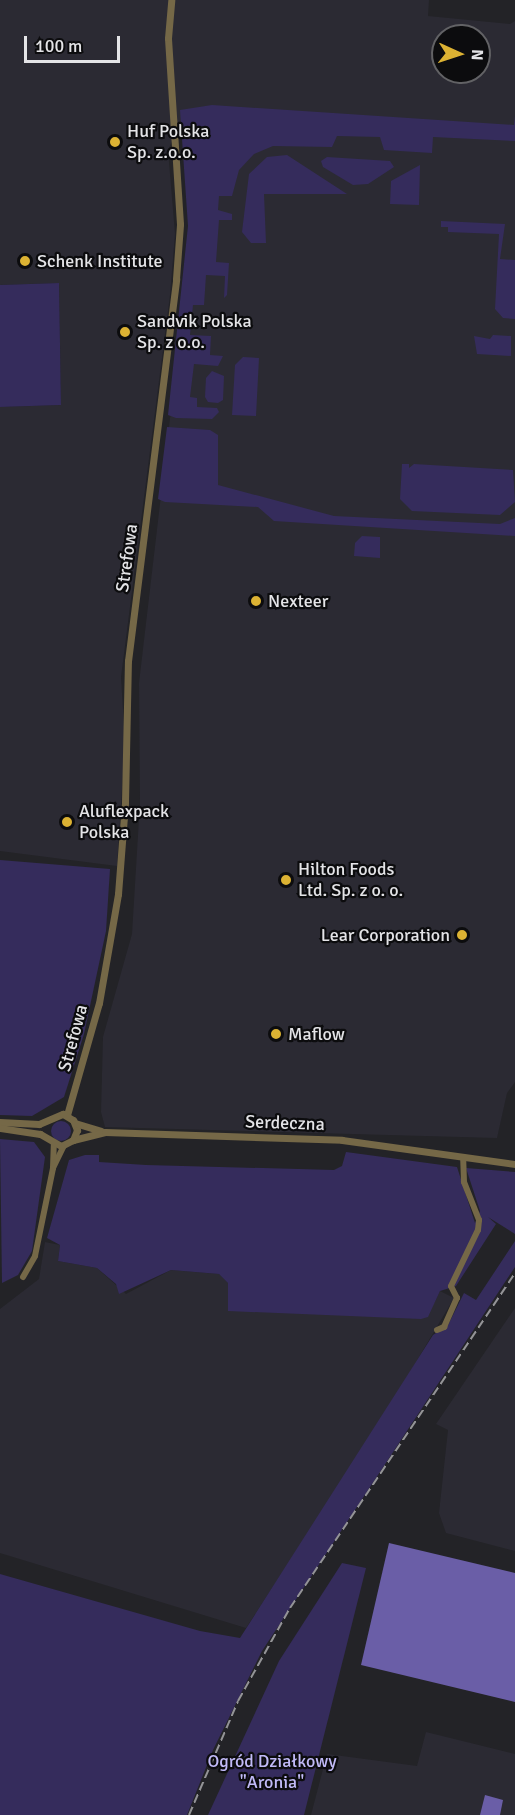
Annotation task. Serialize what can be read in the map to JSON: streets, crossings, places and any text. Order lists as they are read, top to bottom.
{
  "streets": {
    "street": ["Strefowa", "Serdeczna"]
  },
  "crossings": [
    ["Strefowa", "Serdeczna"]
  ],
  "parks": ["Ogród Działkowy \"Aronia\""],
  "places": [
    "Huf Polska Sp. z.o.o.",
    "Schenk Institute",
    "Sandvik Polska Sp. z o.o.",
    "Nexteer",
    "Aluflexpack Polska",
    "Hilton Foods Ltd. Sp. z o. o.",
    "Lear Corporation",
    "Maflow"
  ],
  "scale_bar": "100 m",
  "north": "right"
}
